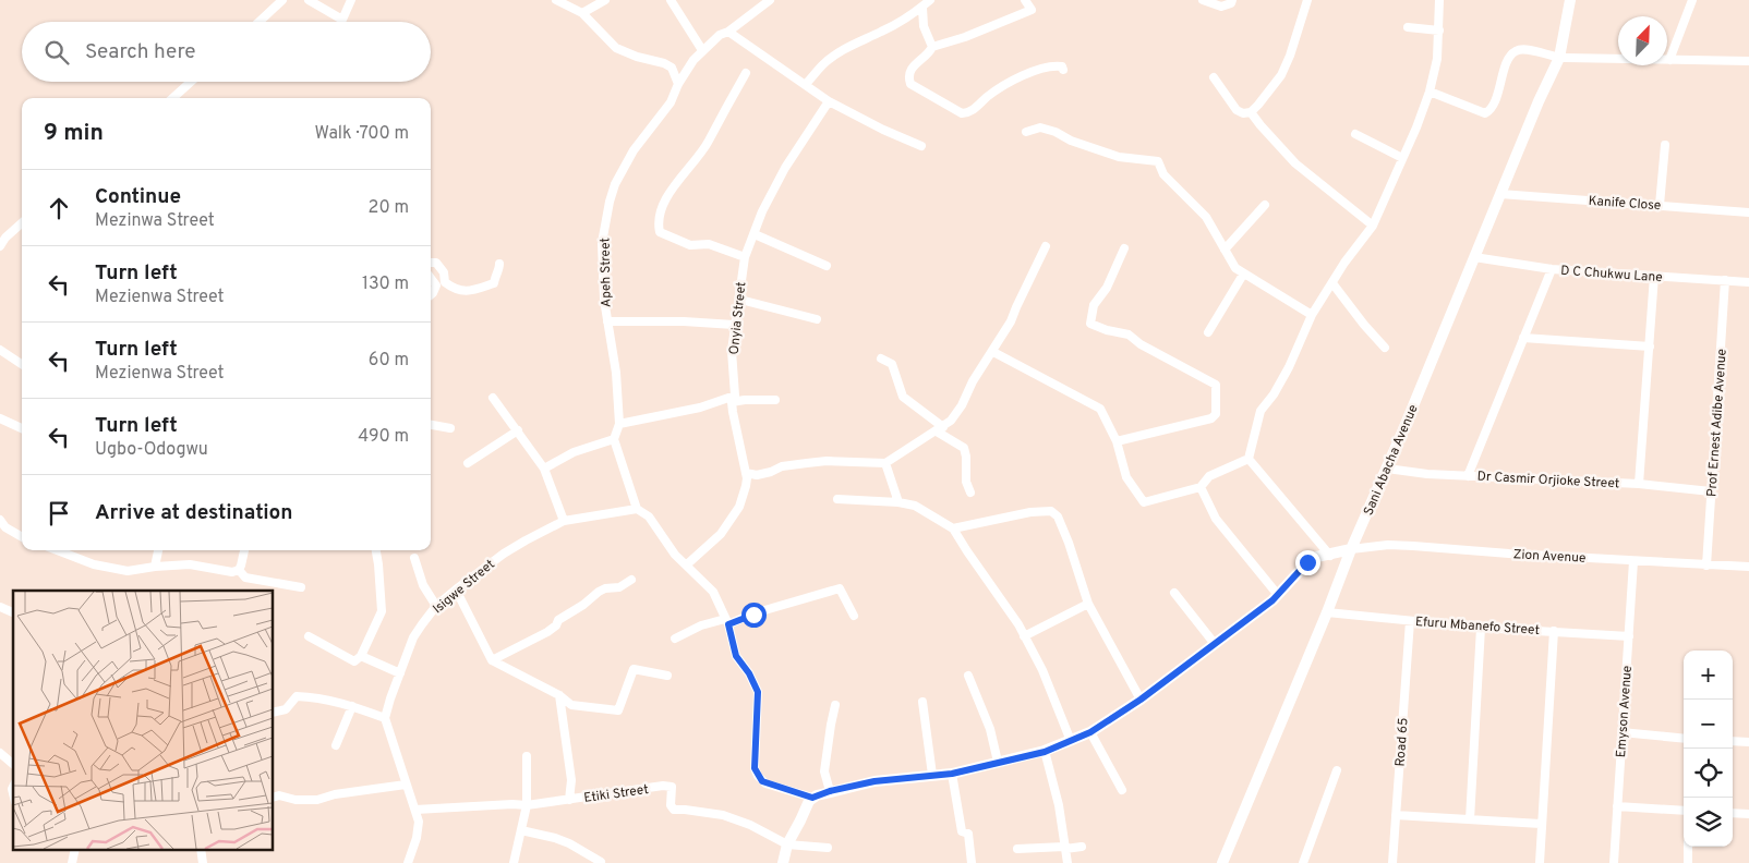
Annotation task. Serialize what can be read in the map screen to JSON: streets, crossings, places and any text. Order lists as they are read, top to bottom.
{
  "streets": {
    "street": [
      "Kanife Close",
      "Apeh Street",
      "D C Chukwu Lane",
      "Onyia Street",
      "Prof Ernest Adibe Avenue",
      "Sani Abacha Avenue",
      "Dr Casmir Orjioke Street",
      "Zion Avenue",
      "Isigwe Street",
      "Efuru Mbanefo Street",
      "Emyson Avenue",
      "Road 65",
      "Etiki Street"
    ]
  },
  "crossings": [
    ["Kanife Close", "Sani Abacha Avenue"],
    ["D C Chukwu Lane", "Prof Ernest Adibe Avenue"],
    ["D C Chukwu Lane", "Sani Abacha Avenue"],
    ["Prof Ernest Adibe Avenue", "Dr Casmir Orjioke Street"],
    ["Prof Ernest Adibe Avenue", "Zion Avenue"],
    ["Sani Abacha Avenue", "Dr Casmir Orjioke Street"],
    ["Sani Abacha Avenue", "Zion Avenue"],
    ["Sani Abacha Avenue", "Efuru Mbanefo Street"],
    ["Zion Avenue", "Emyson Avenue"],
    ["Efuru Mbanefo Street", "Emyson Avenue"],
    ["Efuru Mbanefo Street", "Road 65"]
  ],
  "north": "top right",
  "page": {
    "search": "Search here",
    "heading": ["9 min", "Walk · 700 m"],
    "list": [
      ["Continue", "Mezinwa Street", "20 m"],
      ["Turn left", "Mezienwa Street", "130 m"],
      ["Turn left", "Mezienwa Street", "60 m"],
      ["Turn left", "Ugbo-Odogwu", "490 m"],
      "Arrive at destination"
    ],
    "map_buttons": ["+", "−"]
  }
}
